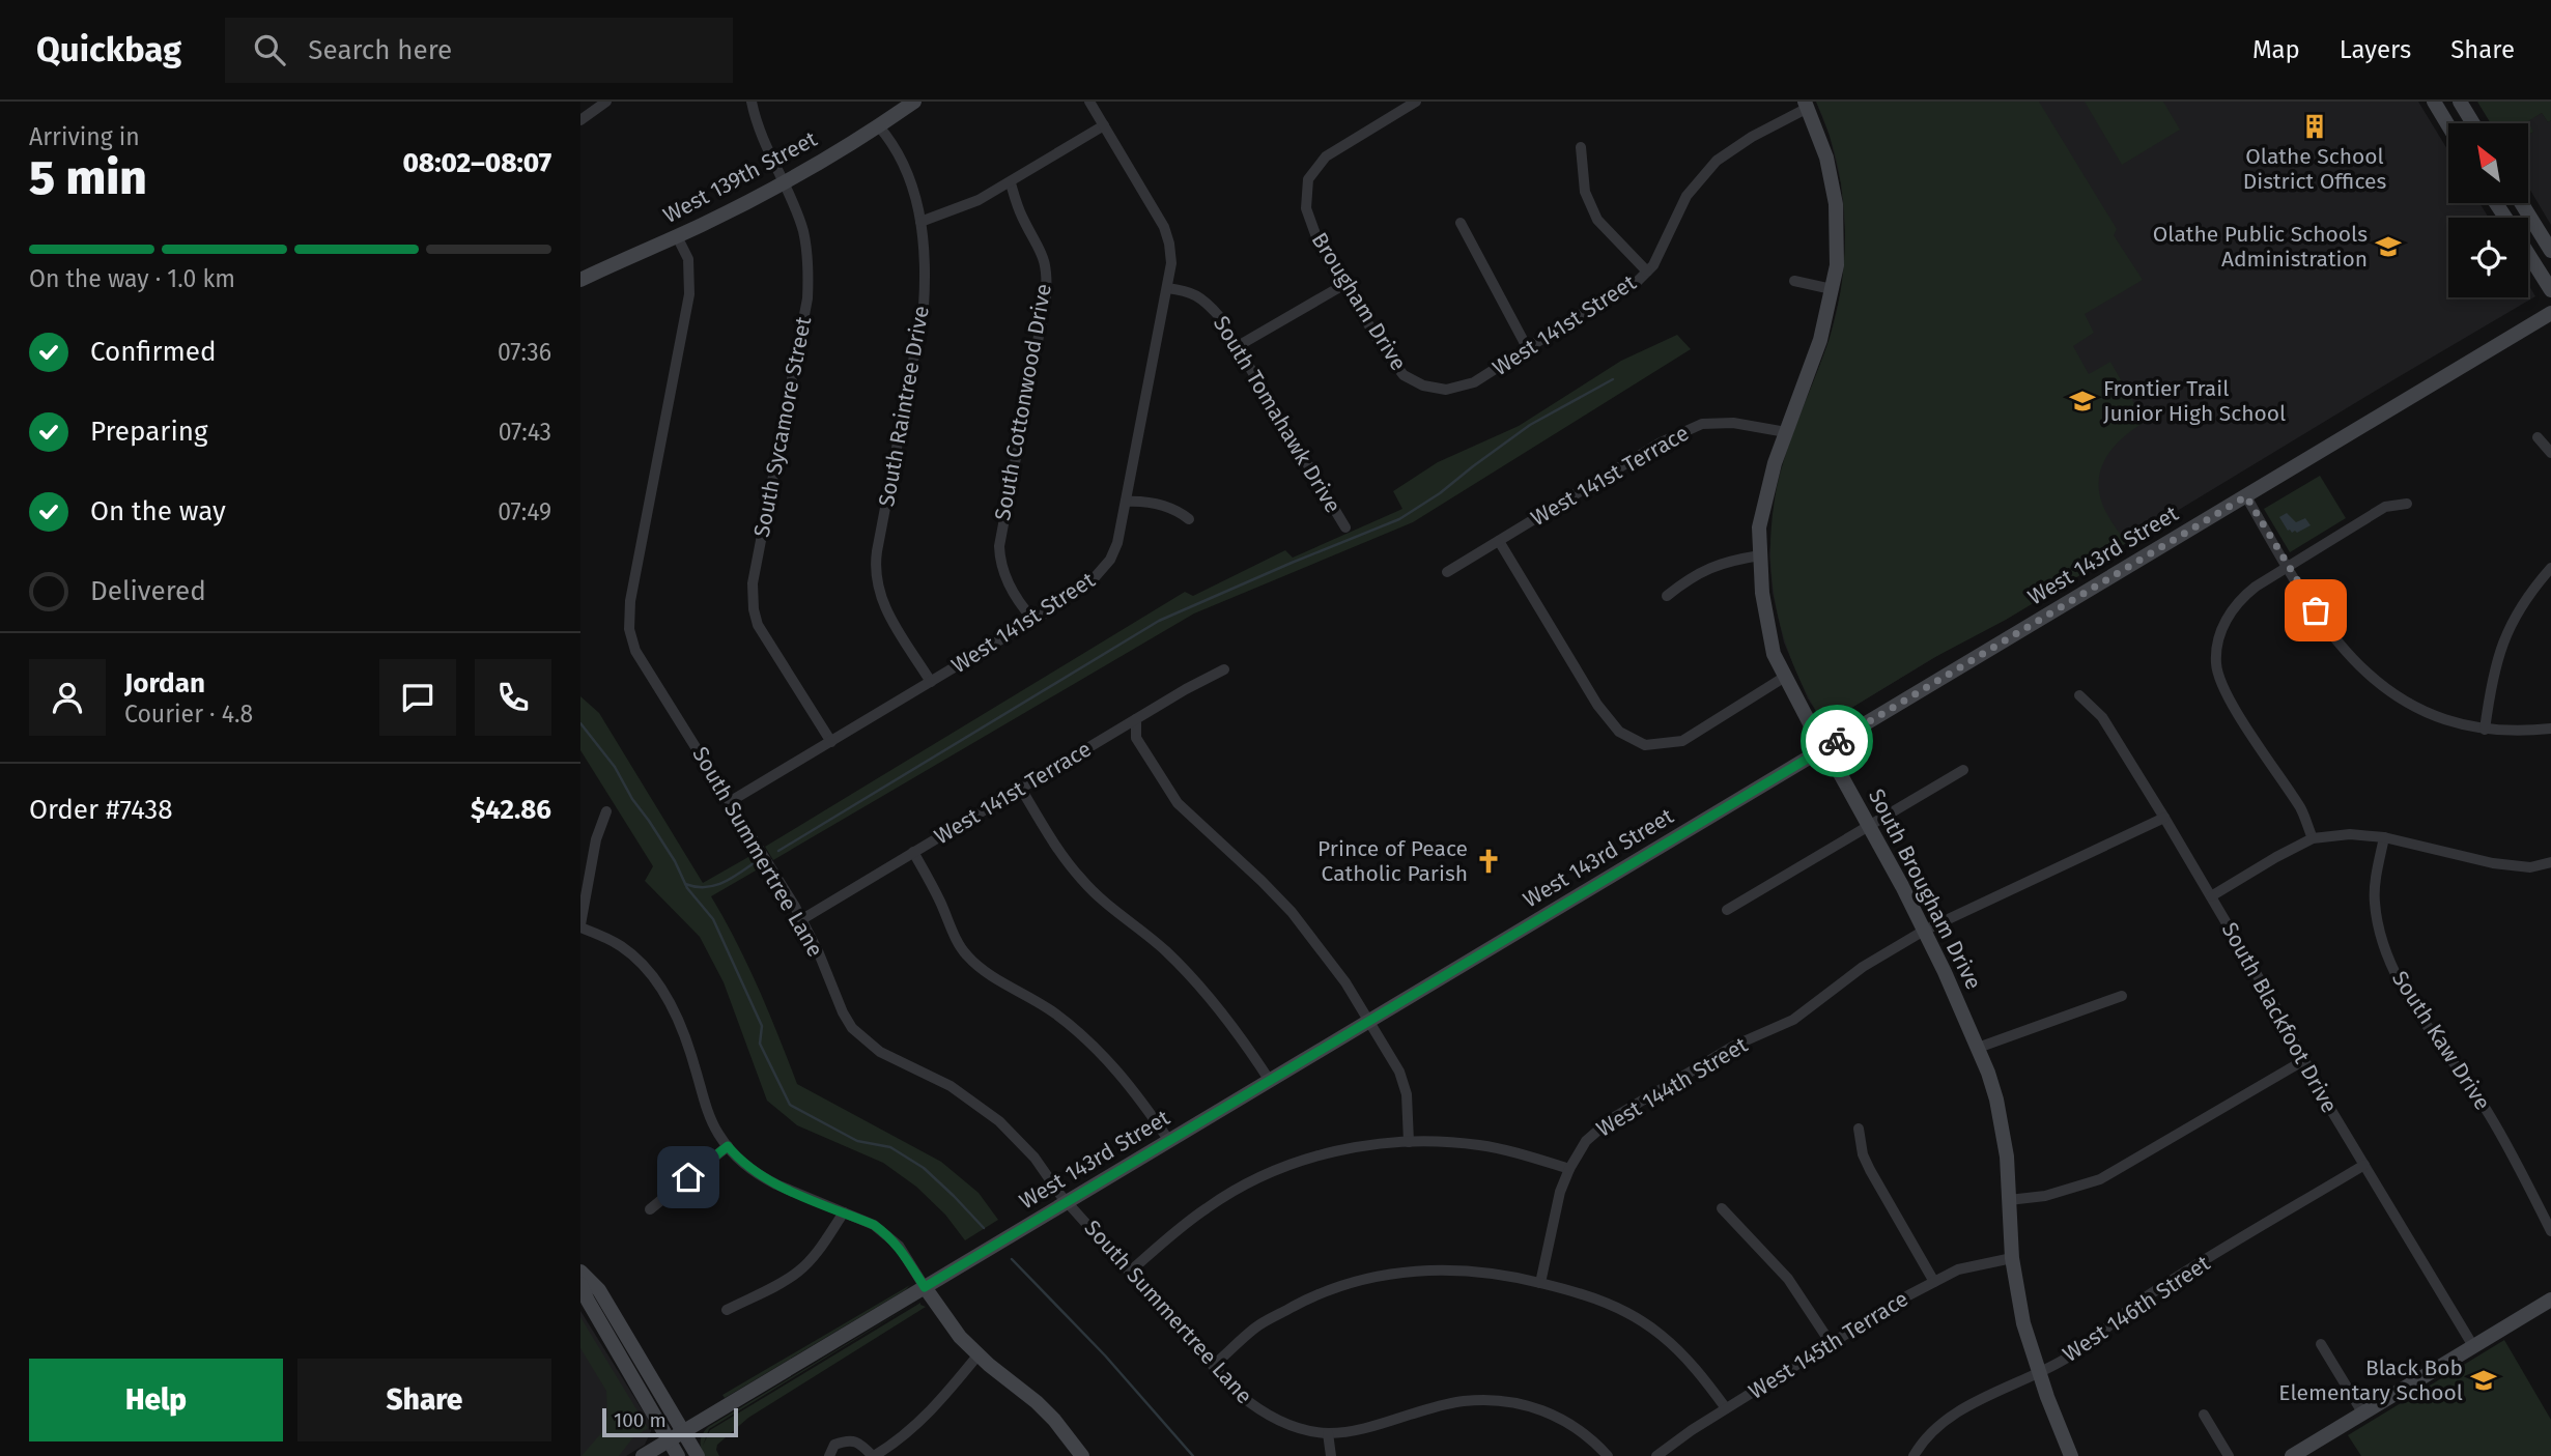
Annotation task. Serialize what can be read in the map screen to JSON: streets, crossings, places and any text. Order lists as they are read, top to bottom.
{
  "streets": {
    "street": [
      "West 139th Street",
      "Brougham Drive",
      "West 141st Street",
      "South Cottonwood Drive",
      "South Raintree Drive",
      "South Tomahawk Drive",
      "South Sycamore Street",
      "West 141st Terrace",
      "West 143rd Street",
      "South Summertree Lane",
      "South Brougham Drive",
      "South Blackfoot Drive",
      "South Kaw Drive",
      "West 144th Street",
      "West 146th Street",
      "West 145th Terrace"
    ]
  },
  "crossings": [
    ["West 139th Street", "South Raintree Drive"],
    ["West 139th Street", "South Sycamore Street"],
    ["West 139th Street", "South Summertree Lane"],
    ["Brougham Drive", "West 141st Street"],
    ["West 141st Street", "South Cottonwood Drive"],
    ["West 141st Street", "South Raintree Drive"],
    ["West 141st Street", "South Tomahawk Drive"],
    ["West 141st Street", "South Sycamore Street"],
    ["West 141st Street", "South Summertree Lane"],
    ["West 141st Street", "South Brougham Drive"],
    ["West 141st Terrace", "South Summertree Lane"],
    ["West 141st Terrace", "South Brougham Drive"],
    ["West 143rd Street", "South Summertree Lane"],
    ["West 143rd Street", "South Brougham Drive"],
    ["South Brougham Drive", "West 144th Street"],
    ["South Brougham Drive", "West 146th Street"],
    ["South Brougham Drive", "West 145th Terrace"],
    ["South Blackfoot Drive", "West 144th Street"],
    ["South Blackfoot Drive", "West 146th Street"]
  ],
  "places": {
    "building": ["Olathe School District Offices"],
    "school or university": ["Olathe Public Schools Administration", "Frontier Trail Junior High School", "Black Bob Elementary School"],
    "church": ["Prince of Peace Catholic Parish"]
  },
  "scale_bar": "100 m",
  "north": "top left",
  "page": {
    "header": "Quickbag",
    "search": "Search here",
    "nav": ["Map", "Layers", "Share"],
    "heading": ["5 min", "Arriving in", "08:02–08:07"],
    "panel": [
      "Jordan",
      "Courier · 4.8",
      "Order #7438",
      "$42.86"
    ],
    "bar": "On the way · 1.0 km",
    "list": [
      ["Confirmed", "07:36"],
      ["Preparing", "07:43"],
      ["On the way", "07:49"],
      "Delivered"
    ],
    "buttons": ["Help", "Share"],
    "scale": "100 m"
  }
}
